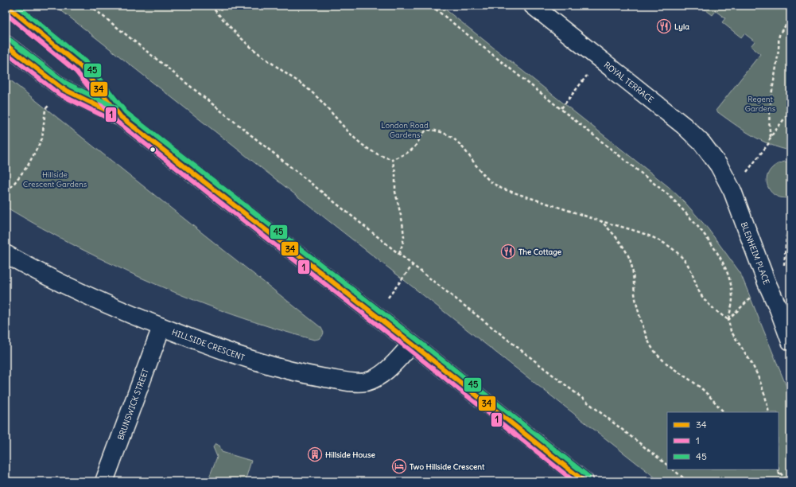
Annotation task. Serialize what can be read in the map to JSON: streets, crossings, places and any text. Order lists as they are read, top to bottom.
{
  "streets": {
    "street": [
      "ROYAL TERRACE",
      "BLENHEIM PLACE",
      "HILLSIDE CRESCENT",
      "BRUNSWICK STREET"
    ]
  },
  "crossings": [
    ["ROYAL TERRACE", "BLENHEIM PLACE"],
    ["HILLSIDE CRESCENT", "BRUNSWICK STREET"]
  ],
  "parks": ["Regent Gardens", "London Road Gardens", "Hillside Crescent Gardens"],
  "places": {
    "restaurant": ["Lyla", "The Cottage"],
    "building": ["Hillside House"],
    "hotel": ["Two Hillside Crescent"]
  },
  "lines": ["transit line 34", "transit line 45", "transit line 1"],
  "legend": ["34", "1", "45"]
}
